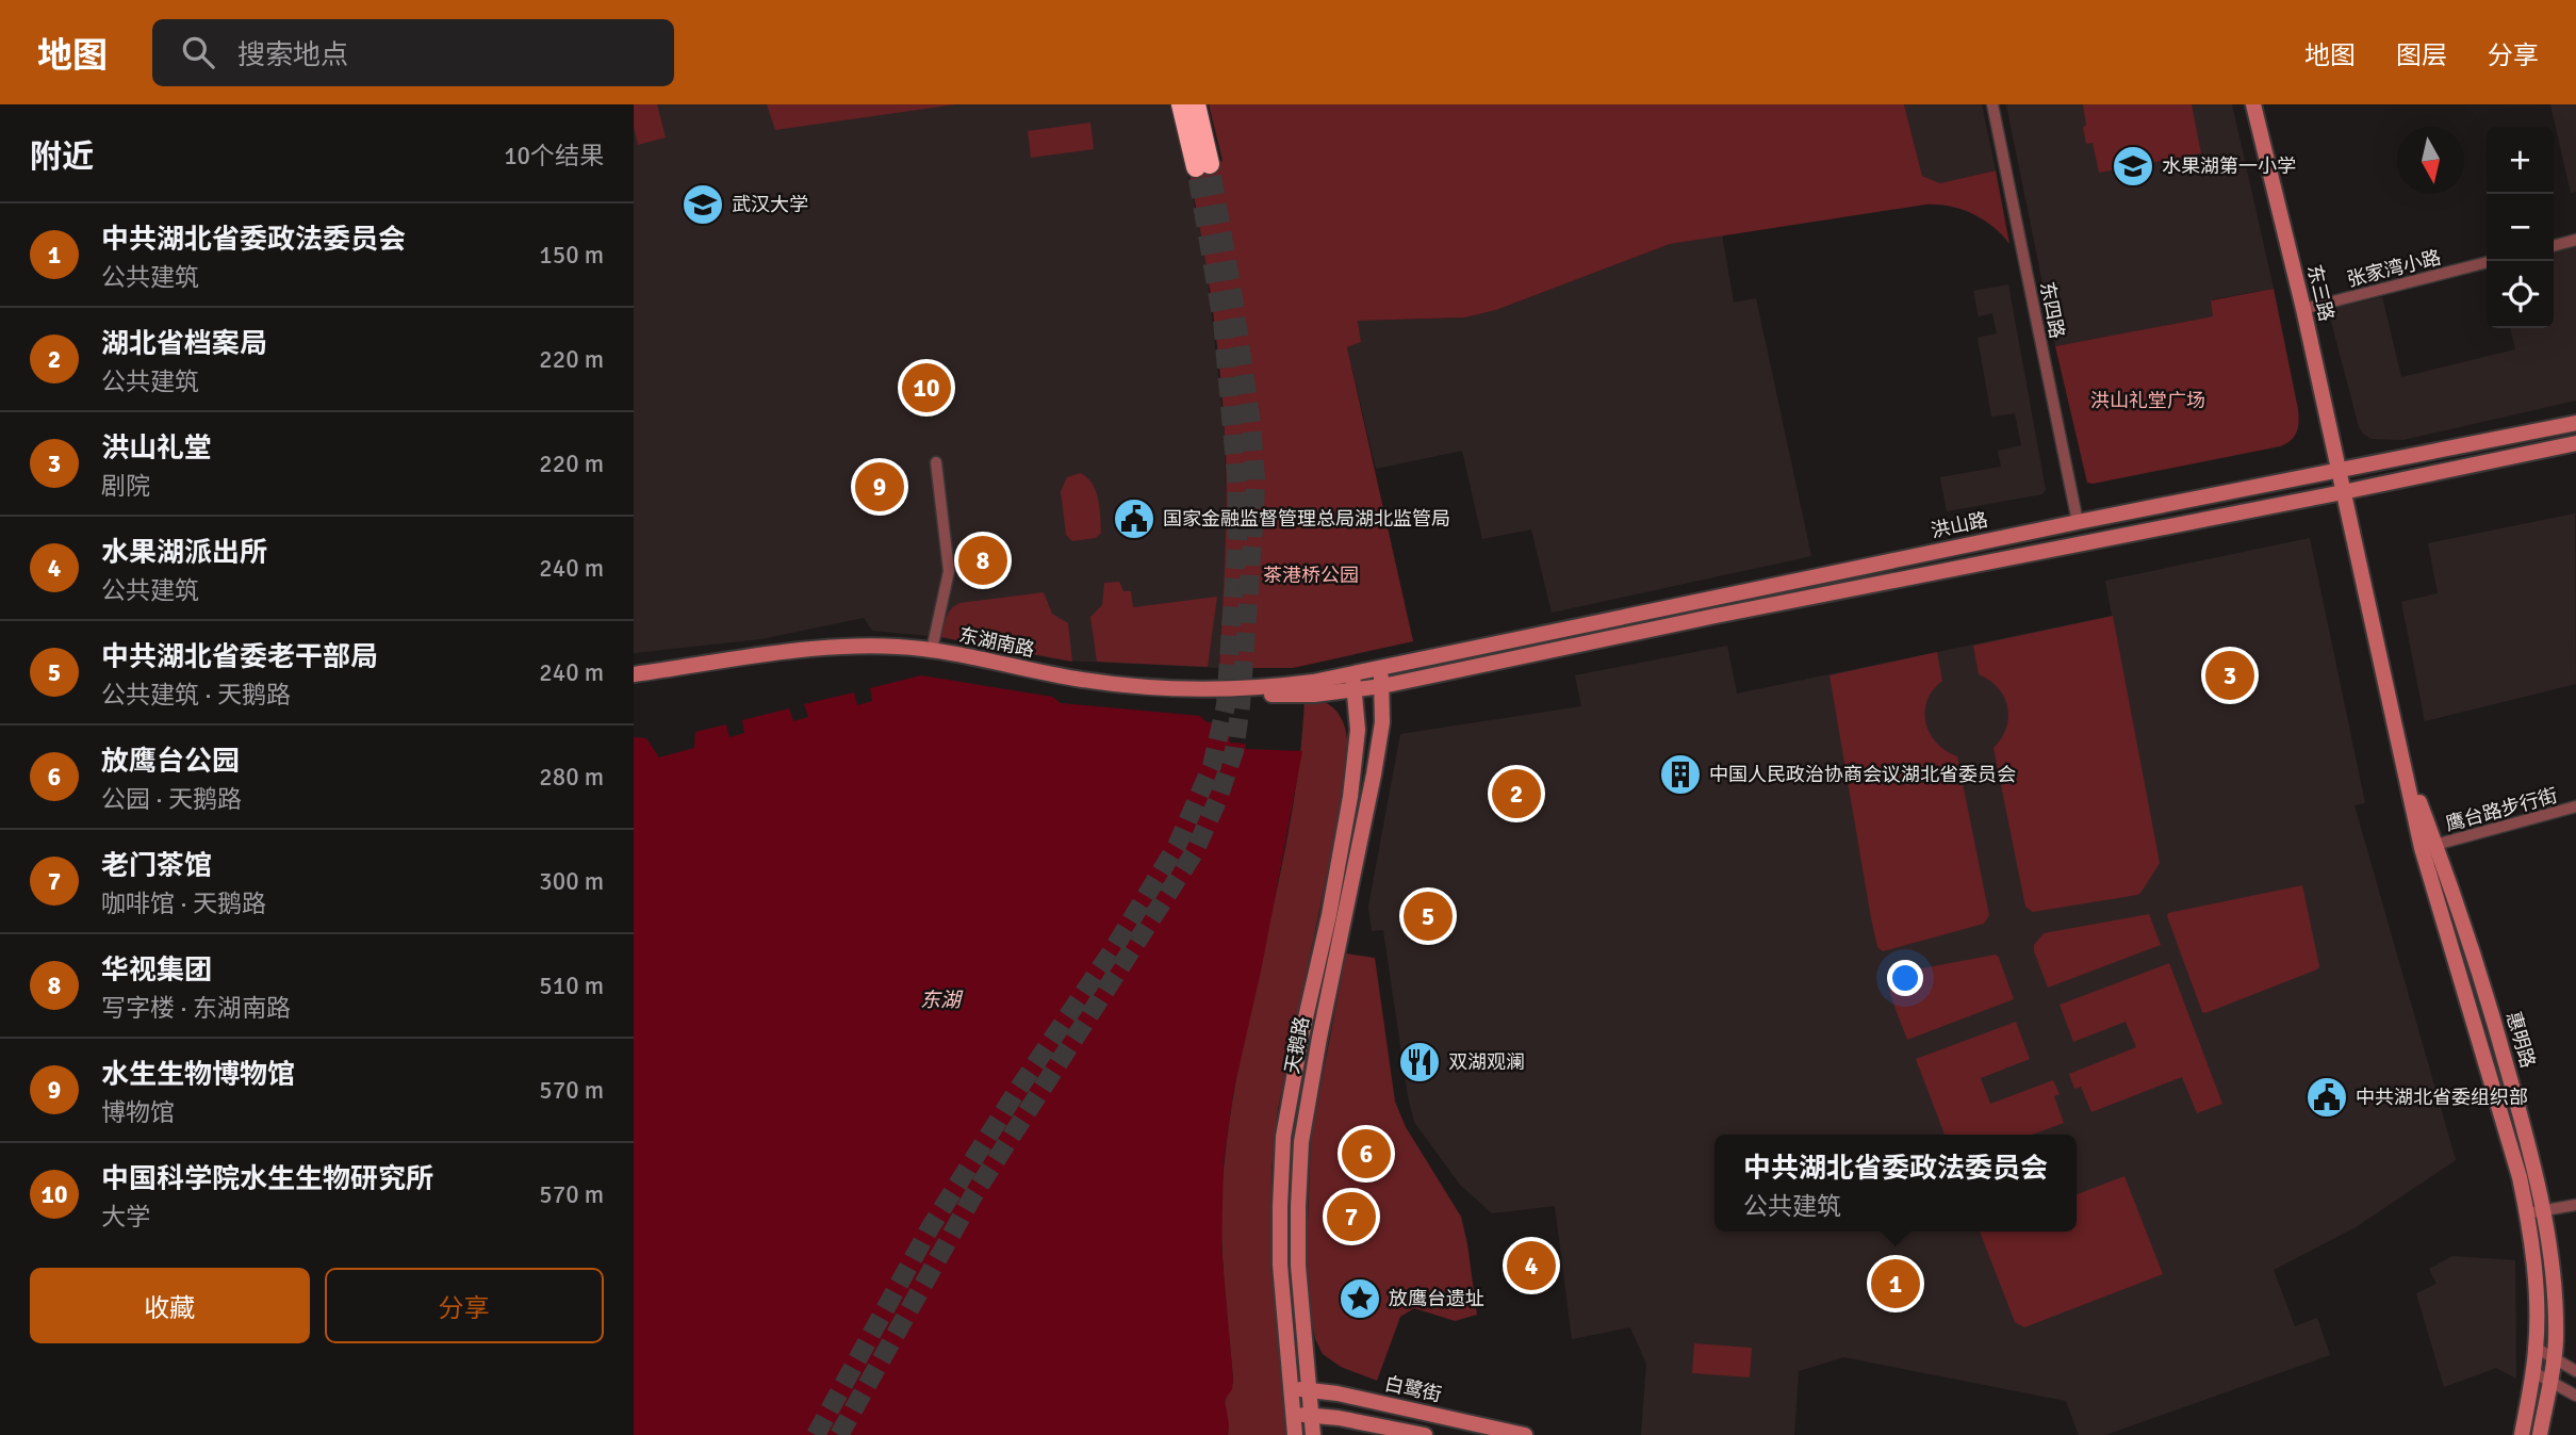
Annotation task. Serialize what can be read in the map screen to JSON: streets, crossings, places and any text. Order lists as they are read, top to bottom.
{
  "streets": {
    "main road": [
      "东三路",
      "洪山路",
      "东湖南路",
      "惠明路",
      "天鹅路",
      "白鹭街"
    ],
    "street": ["张家湾小路", "东四路", "鹰台路步行街"]
  },
  "crossings": [
    ["张家湾小路", "东三路"],
    ["东三路", "洪山路"],
    ["东三路", "惠明路"],
    ["东四路", "洪山路"],
    ["洪山路", "东湖南路"],
    ["洪山路", "天鹅路"],
    ["东湖南路", "天鹅路"],
    ["鹰台路步行街", "惠明路"],
    ["天鹅路", "白鹭街"]
  ],
  "water": ["东湖"],
  "parks": ["洪山礼堂广场", "茶港桥公园"],
  "places": {
    "school or university": ["水果湖第一小学", "武汉大学"],
    "public building": ["国家金融监督管理总局湖北监管局", "中共湖北省委组织部"],
    "building": ["中国人民政治协商会议湖北省委员会"],
    "restaurant": ["双湖观澜"],
    "place": ["放鹰台遗址"]
  },
  "north": "bottom",
  "page": {
    "header": "地图",
    "search": "搜索地点",
    "nav": ["地图", "图层", "分享"],
    "heading": ["附近", "10个结果"],
    "map_buttons": ["+", "−"],
    "list": [
      {
        "mark": "1",
        "name": "中共湖北省委政法委员会",
        "note": "公共建筑",
        "value": "150 m"
      },
      {
        "mark": "2",
        "name": "湖北省档案局",
        "note": "公共建筑",
        "value": "220 m"
      },
      {
        "mark": "3",
        "name": "洪山礼堂",
        "note": "剧院",
        "value": "220 m"
      },
      {
        "mark": "4",
        "name": "水果湖派出所",
        "note": "公共建筑",
        "value": "240 m"
      },
      {
        "mark": "5",
        "name": "中共湖北省委老干部局",
        "note": "公共建筑 · 天鹅路",
        "value": "240 m"
      },
      {
        "mark": "6",
        "name": "放鹰台公园",
        "note": "公园 · 天鹅路",
        "value": "280 m"
      },
      {
        "mark": "7",
        "name": "老门茶馆",
        "note": "咖啡馆 · 天鹅路",
        "value": "300 m"
      },
      {
        "mark": "8",
        "name": "华视集团",
        "note": "写字楼 · 东湖南路",
        "value": "510 m"
      },
      {
        "mark": "9",
        "name": "水生生物博物馆",
        "note": "博物馆",
        "value": "570 m"
      },
      {
        "mark": "10",
        "name": "中国科学院水生生物研究所",
        "note": "大学",
        "value": "570 m"
      }
    ],
    "pins": [
      "10",
      "9",
      "8",
      "3",
      "2",
      "5",
      "6",
      "7",
      "4",
      "1"
    ],
    "popup": ["中共湖北省委政法委员会", "公共建筑"],
    "buttons": ["收藏", "分享"]
  }
}
